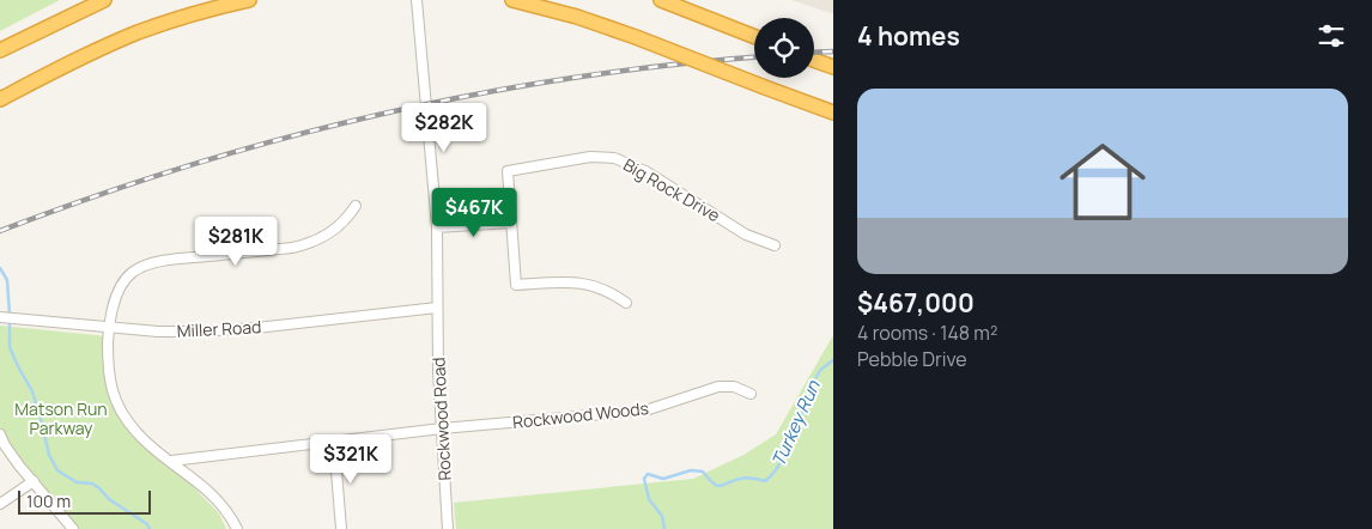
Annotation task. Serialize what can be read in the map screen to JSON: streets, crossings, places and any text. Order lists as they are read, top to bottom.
{
  "streets": {
    "street": [
      "Big Rock Drive",
      "Miller Road",
      "Rockwood Woods",
      "Rockwood Road"
    ]
  },
  "crossings": [
    ["Miller Road", "Rockwood Road"],
    ["Rockwood Woods", "Rockwood Road"]
  ],
  "water": ["Turkey Run"],
  "parks": ["Matson Run Parkway"],
  "scale_bar": "100 m",
  "page": {
    "heading": "4 homes",
    "list": [
      {
        "name": "$467,000",
        "note": "4 rooms · 148 m² · Pebble Drive"
      }
    ],
    "price": [
      "$282K",
      "$467K",
      "$281K",
      "$321K"
    ],
    "scale": "100 m"
  }
}
